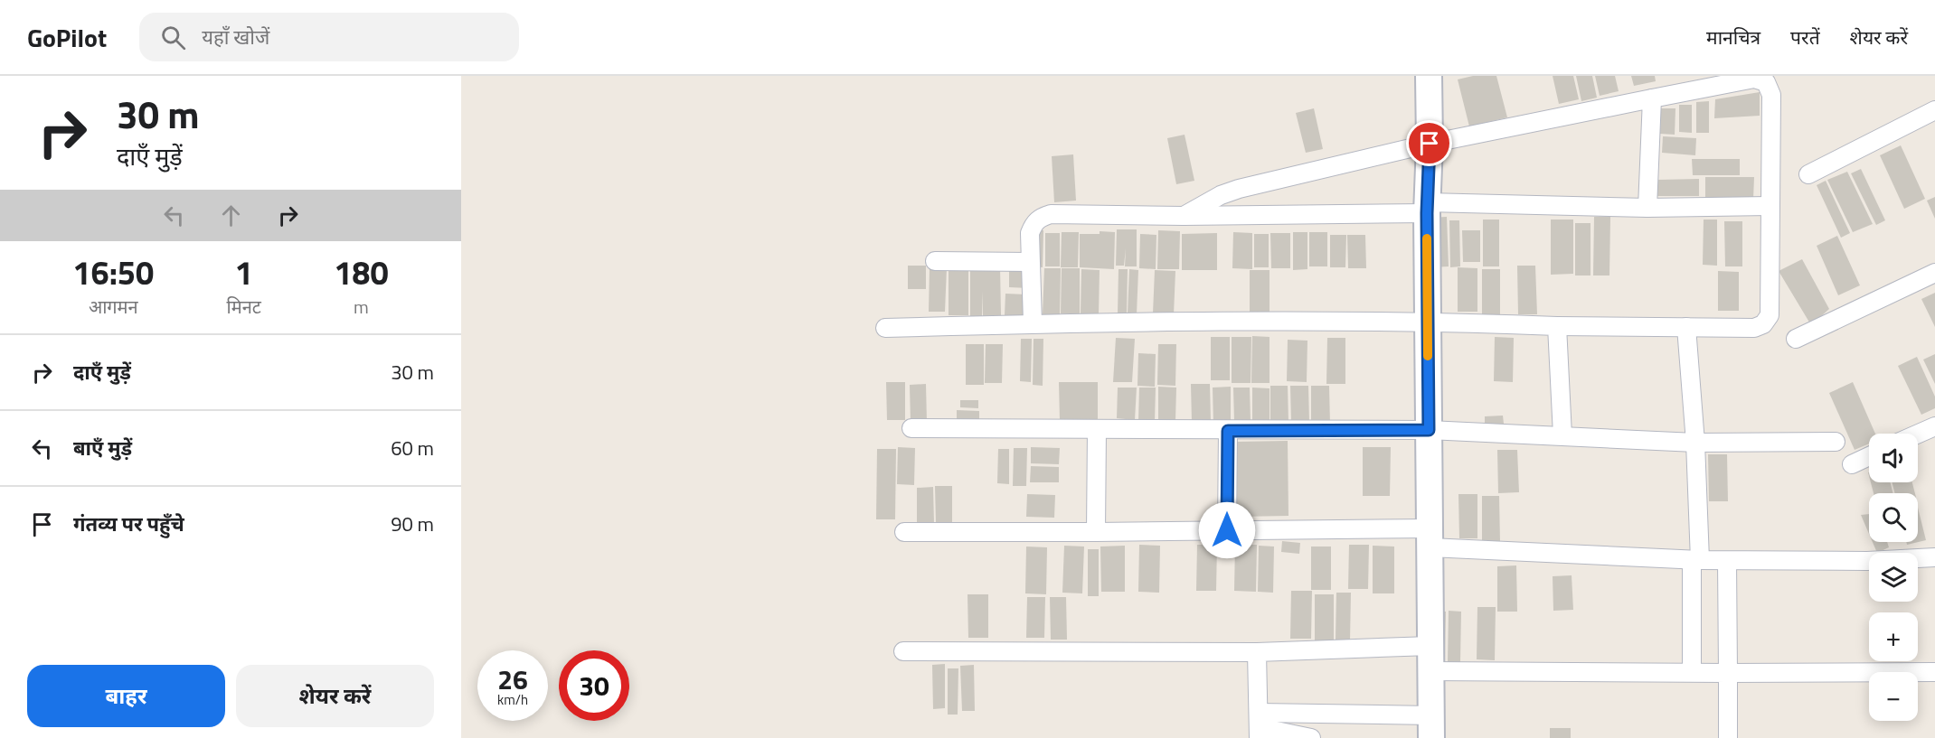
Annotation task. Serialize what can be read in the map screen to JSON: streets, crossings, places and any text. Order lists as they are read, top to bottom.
{
  "page": {
    "header": "GoPilot",
    "search": "यहाँ खोजें",
    "nav": ["मानचित्र", "परतें", "शेयर करें"],
    "turn": ["30 m", "दाएँ मुड़ें"],
    "eta": [
      "16:50",
      "आगमन",
      "1",
      "मिनट",
      "180",
      "m"
    ],
    "list": [
      {
        "name": "दाएँ मुड़ें",
        "value": "30 m"
      },
      {
        "name": "बाएँ मुड़ें",
        "value": "60 m"
      },
      {
        "name": "गंतव्य पर पहुँचे",
        "value": "90 m"
      }
    ],
    "map_buttons": ["+", "−"],
    "speed": "26 km/h",
    "limit": "30",
    "buttons": ["बाहर", "शेयर करें"]
  }
}
